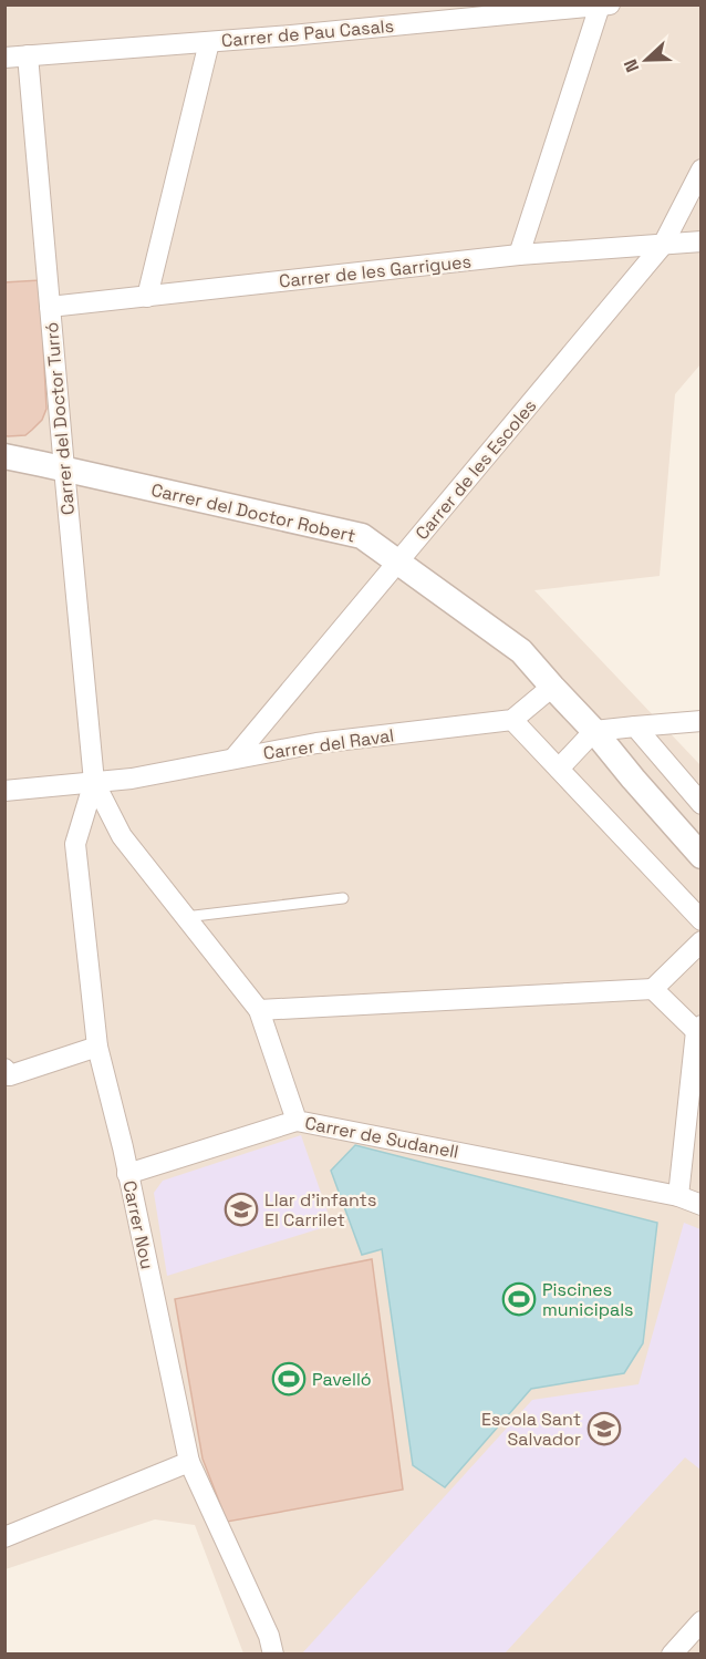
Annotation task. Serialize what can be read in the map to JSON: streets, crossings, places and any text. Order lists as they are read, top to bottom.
{
  "streets": {
    "street": [
      "Carrer de Pau Casals",
      "Carrer de les Garrigues",
      "Carrer del Doctor Turró",
      "Carrer de les Escoles",
      "Carrer del Doctor Robert",
      "Carrer del Raval",
      "Carrer de Sudanell",
      "Carrer Nou"
    ]
  },
  "crossings": [
    ["Carrer de Pau Casals", "Carrer del Doctor Turró"],
    ["Carrer de les Garrigues", "Carrer del Doctor Turró"],
    ["Carrer de les Garrigues", "Carrer de les Escoles"],
    ["Carrer del Doctor Turró", "Carrer del Doctor Robert"],
    ["Carrer del Doctor Turró", "Carrer del Raval"],
    ["Carrer del Doctor Turró", "Carrer de Sudanell"],
    ["Carrer del Doctor Turró", "Carrer Nou"],
    ["Carrer de les Escoles", "Carrer del Doctor Robert"],
    ["Carrer de les Escoles", "Carrer del Raval"],
    ["Carrer del Raval", "Carrer de Sudanell"],
    ["Carrer del Raval", "Carrer Nou"],
    ["Carrer de Sudanell", "Carrer Nou"]
  ],
  "places": {
    "school or university": ["Llar d'infants El Carrilet", "Escola Sant Salvador"],
    "sports": ["Piscines municipals", "Pavelló"]
  },
  "north": "left"
}
